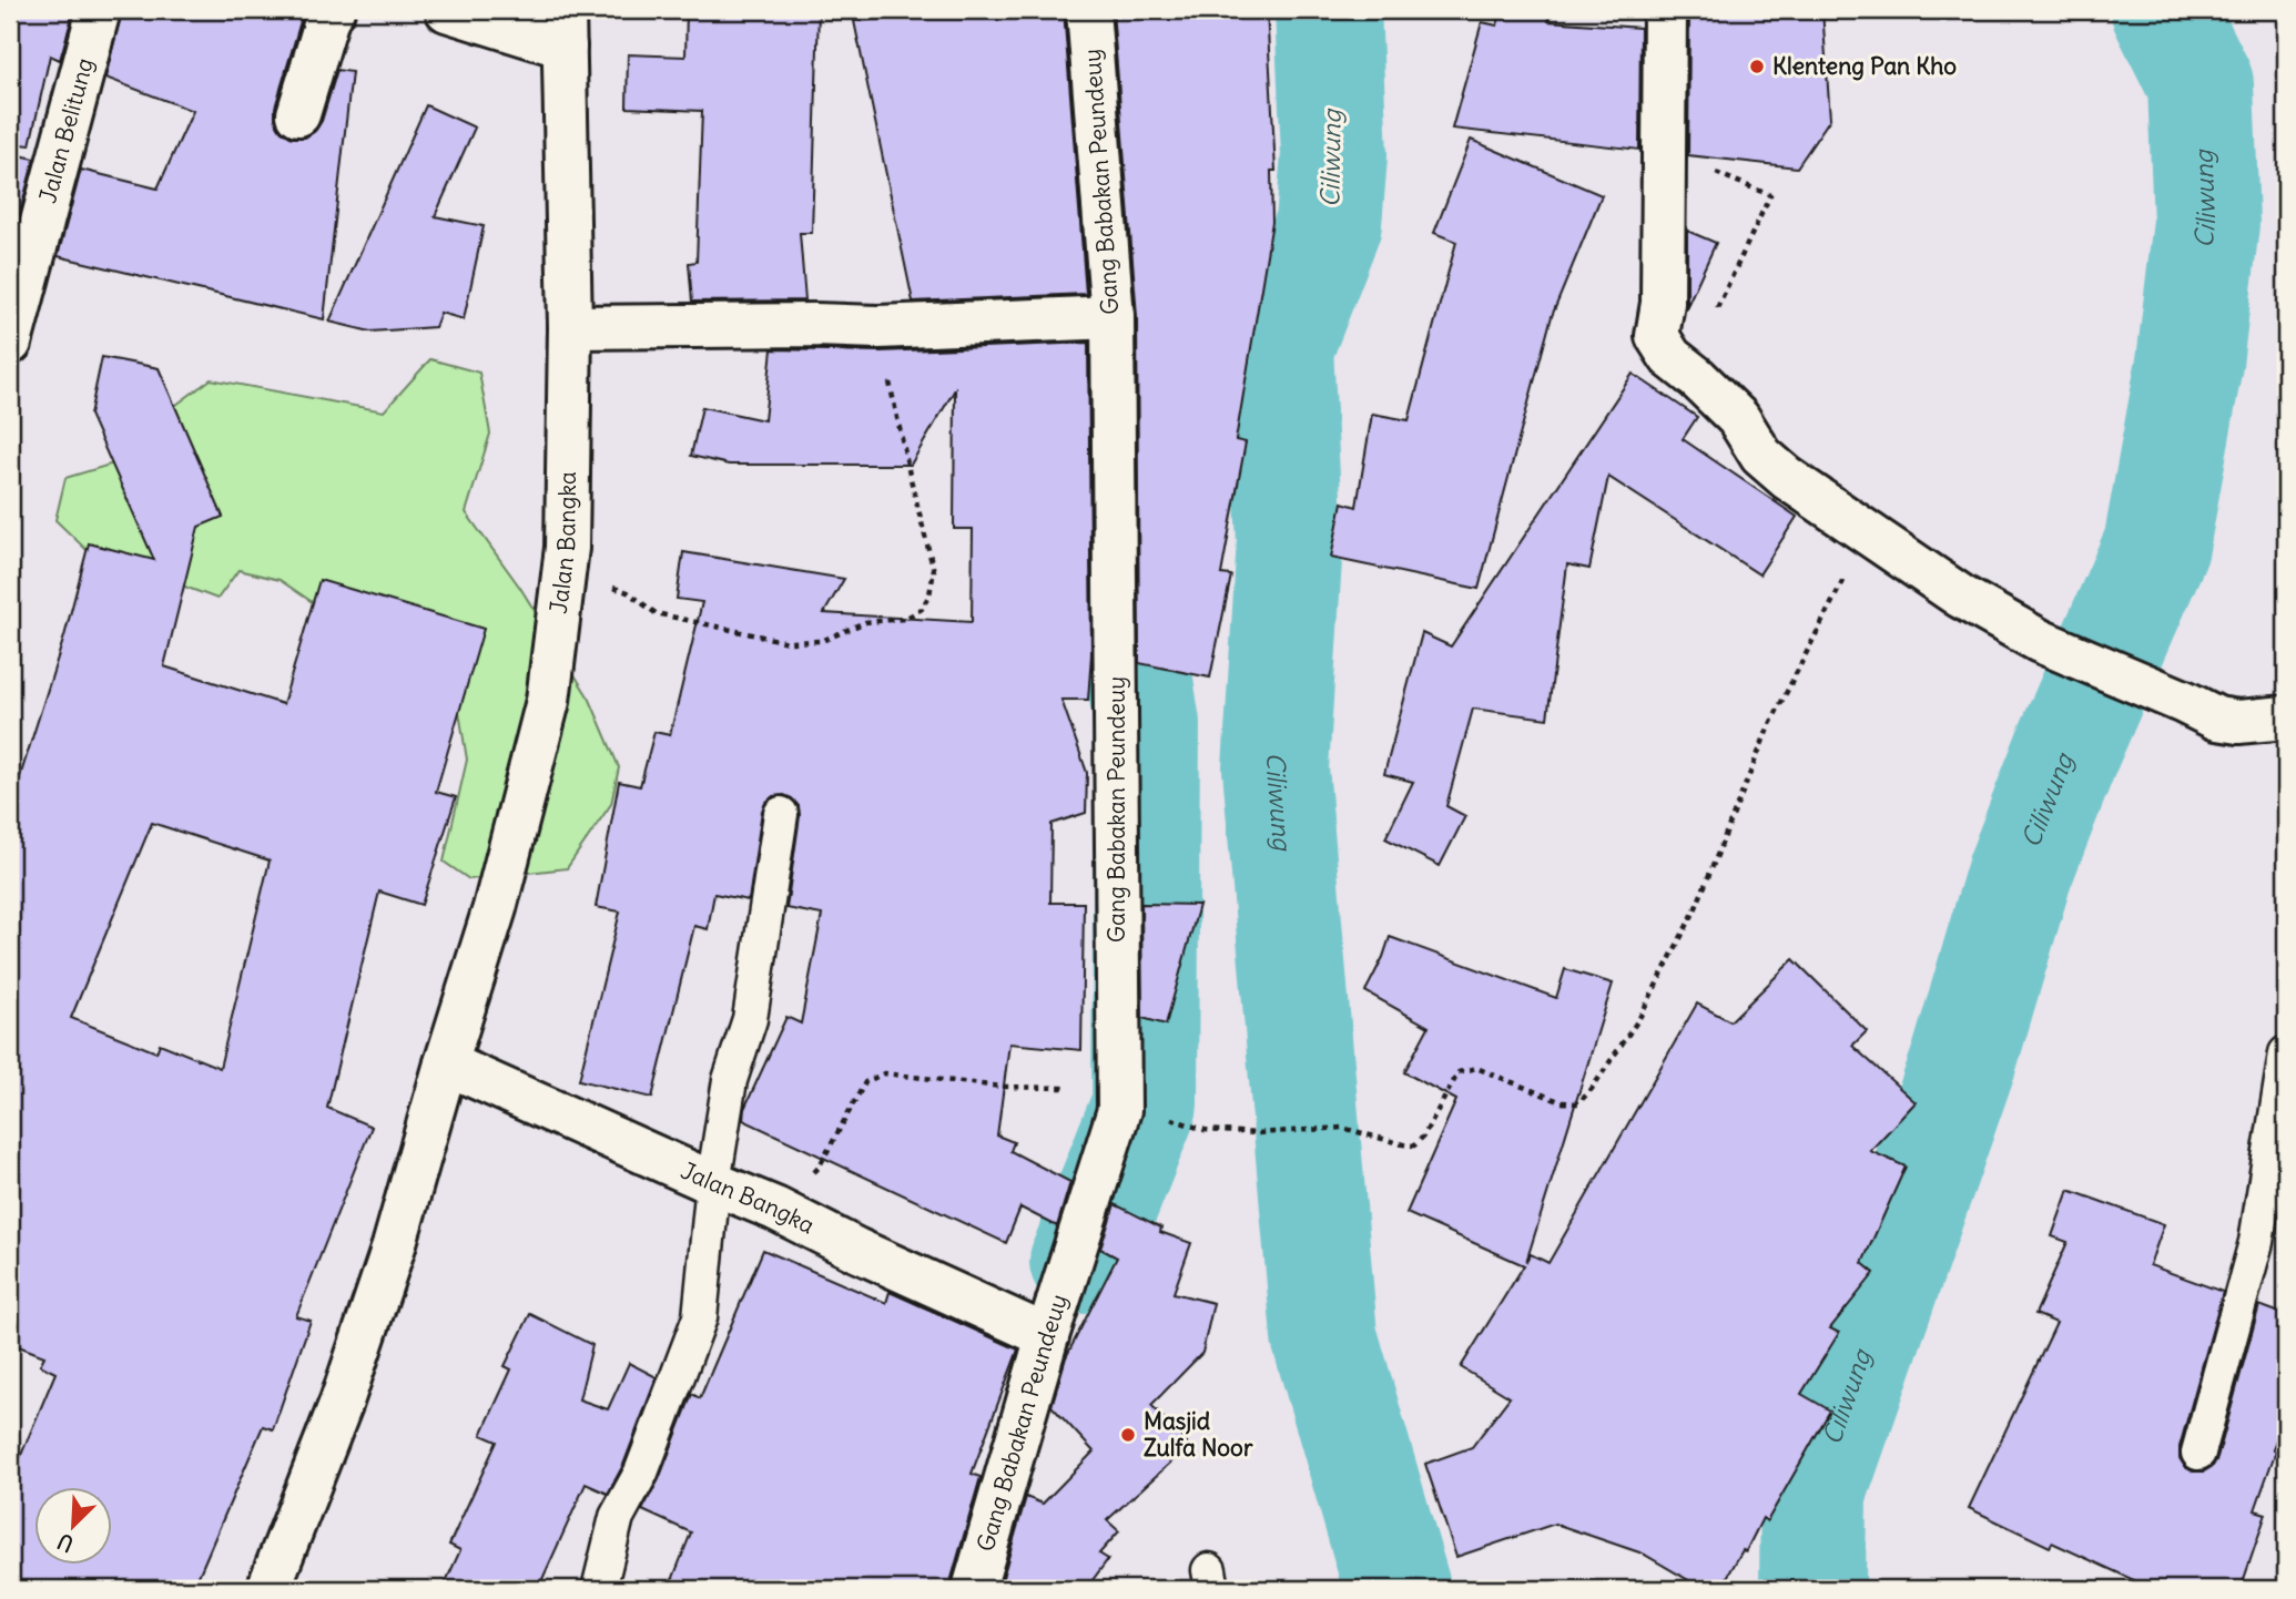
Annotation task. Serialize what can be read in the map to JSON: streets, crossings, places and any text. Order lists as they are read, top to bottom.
{
  "streets": {
    "street": ["Jalan Belitung", "Gang Babakan Peundeuy", "Jalan Bangka"]
  },
  "crossings": [
    ["Gang Babakan Peundeuy", "Jalan Bangka"]
  ],
  "water": ["Ciliwung"],
  "places": ["Klenteng Pan Kho", "Masjid Zulfa Noor"],
  "north": "bottom left"
}
